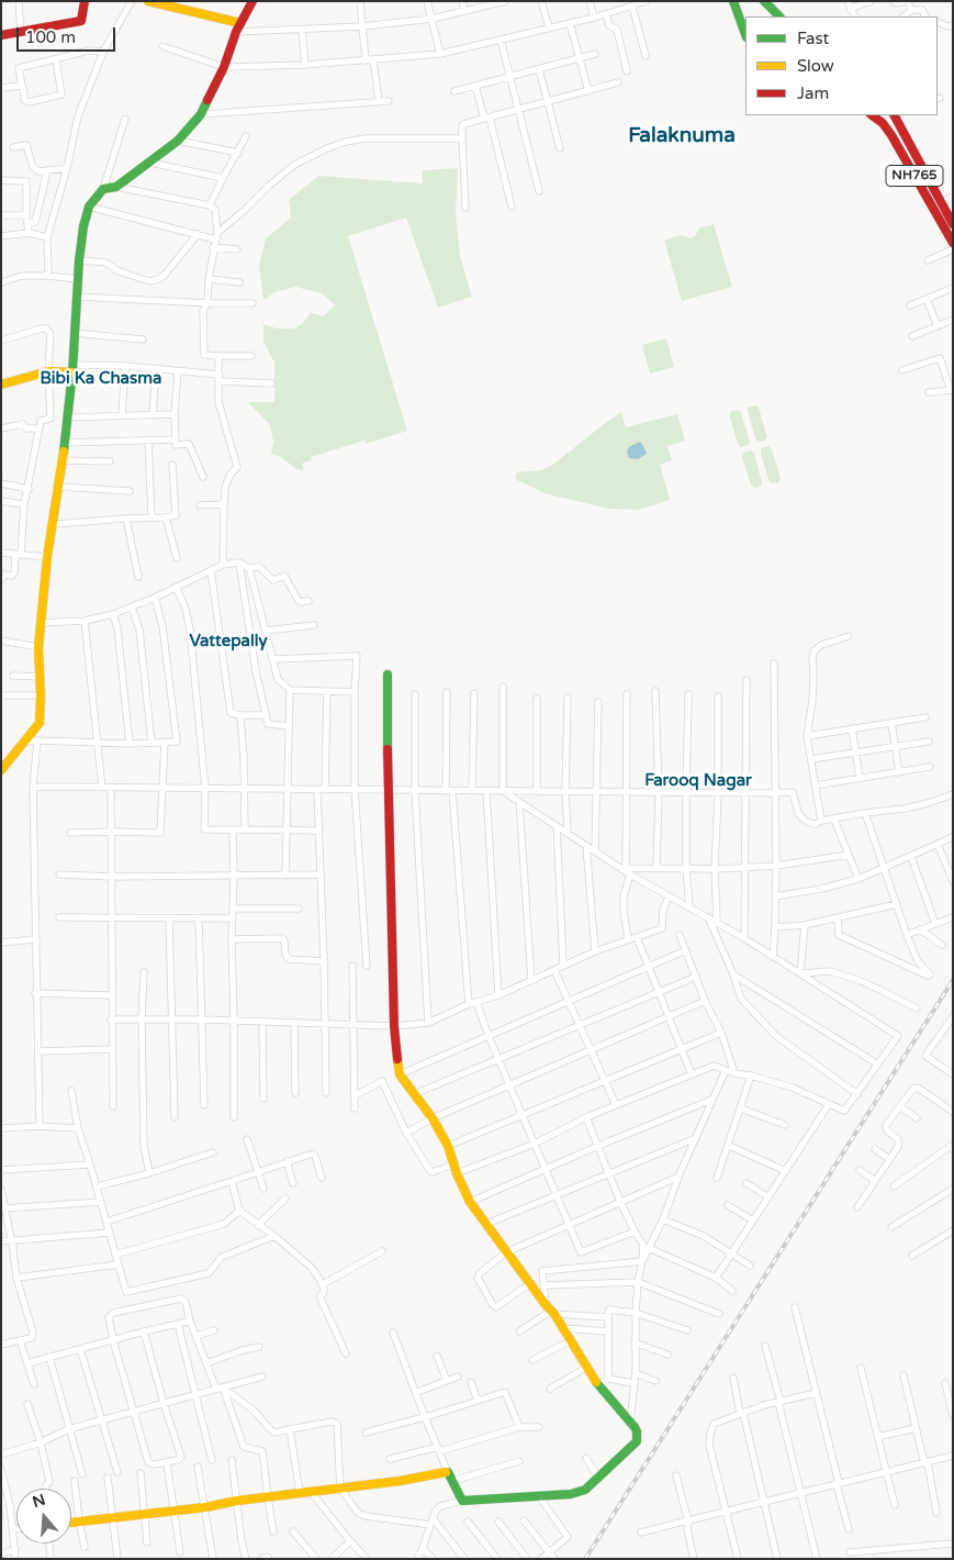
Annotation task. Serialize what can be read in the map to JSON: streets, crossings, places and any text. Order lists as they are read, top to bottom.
{
  "streets": {
    "main road": ["NH765"]
  },
  "districts": [
    "Falaknuma",
    "Bibi Ka Chasma",
    "Vattepally",
    "Farooq Nagar"
  ],
  "legend": ["Fast", "Slow", "Jam"],
  "scale_bar": "100 m",
  "north": "top"
}
